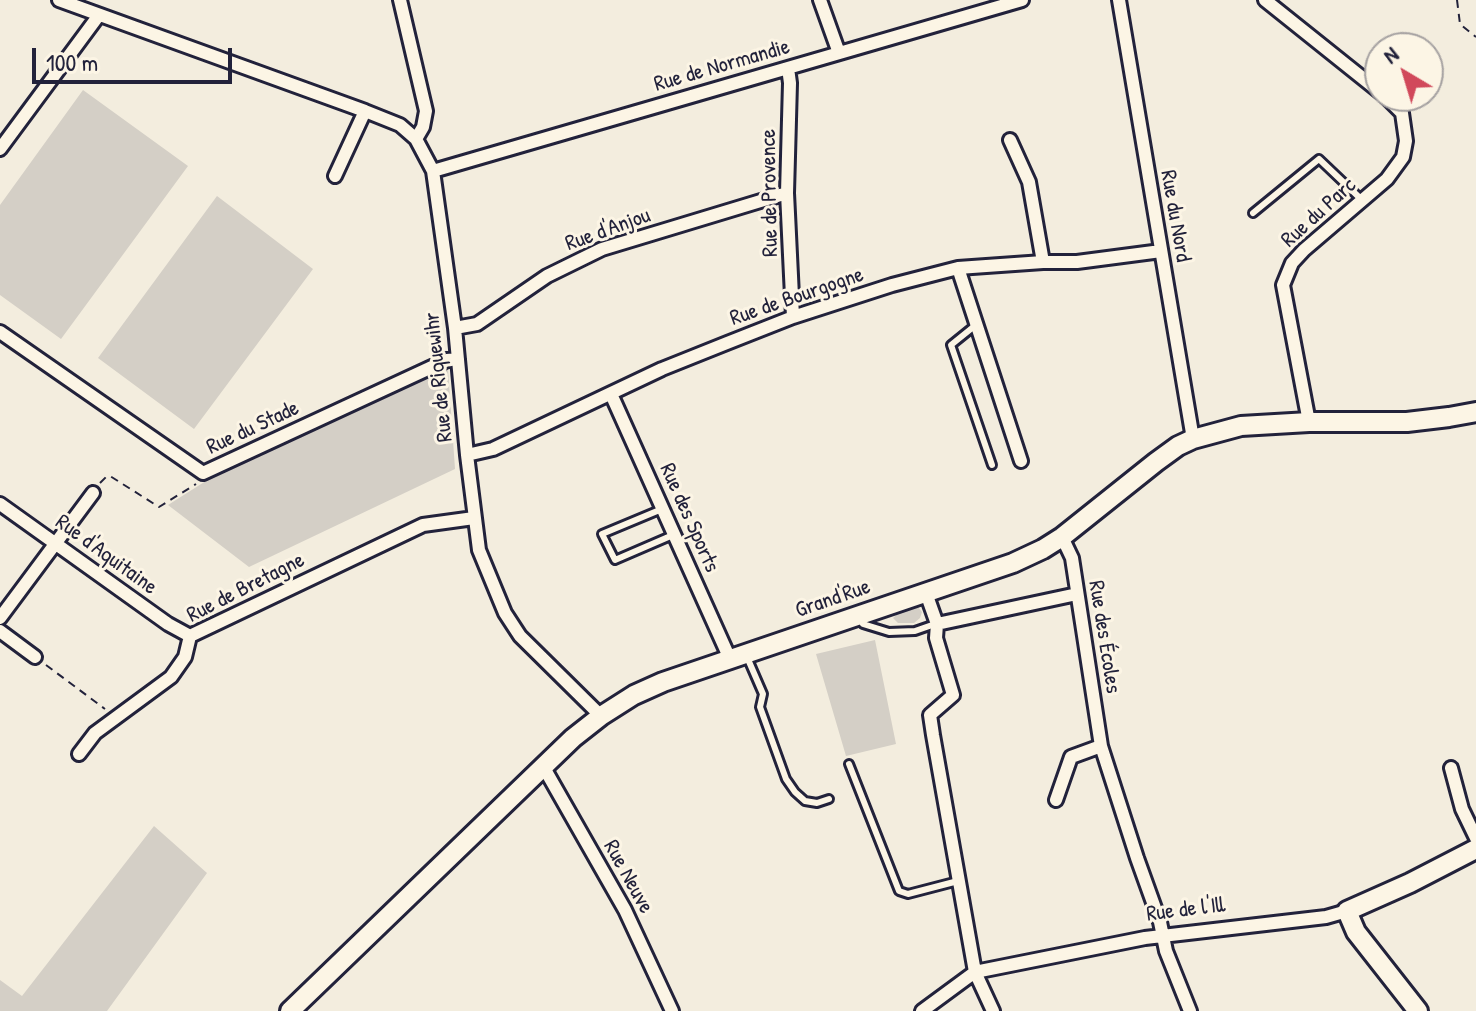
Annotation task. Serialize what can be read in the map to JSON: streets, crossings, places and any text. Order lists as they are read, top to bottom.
{
  "streets": {
    "main road": ["Grand'Rue"],
    "street": [
      "Rue de Normandie",
      "Rue de Provence",
      "Rue du Parc",
      "Rue du Nord",
      "Rue d'Anjou",
      "Rue de Bourgogne",
      "Rue de Riquewihr",
      "Rue du Stade",
      "Rue des Sports",
      "Rue d'Aquitaine",
      "Rue de Bretagne",
      "Rue des Écoles",
      "Rue Neuve",
      "Rue de l'Ill"
    ]
  },
  "crossings": [
    ["Rue de Normandie", "Rue de Provence"],
    ["Rue de Normandie", "Rue de Riquewihr"],
    ["Rue de Provence", "Rue d'Anjou"],
    ["Rue de Provence", "Rue de Bourgogne"],
    ["Rue du Parc", "Grand'Rue"],
    ["Rue du Nord", "Rue de Bourgogne"],
    ["Rue du Nord", "Grand'Rue"],
    ["Rue d'Anjou", "Rue de Riquewihr"],
    ["Rue de Bourgogne", "Rue de Riquewihr"],
    ["Rue de Bourgogne", "Rue des Sports"],
    ["Rue de Riquewihr", "Rue du Stade"],
    ["Rue de Riquewihr", "Rue de Bretagne"],
    ["Rue de Riquewihr", "Grand'Rue"],
    ["Rue des Sports", "Grand'Rue"],
    ["Rue d'Aquitaine", "Rue de Bretagne"],
    ["Grand'Rue", "Rue des Écoles"],
    ["Grand'Rue", "Rue Neuve"],
    ["Rue des Écoles", "Rue de l'Ill"]
  ],
  "scale_bar": "100 m",
  "north": "top left"
}
